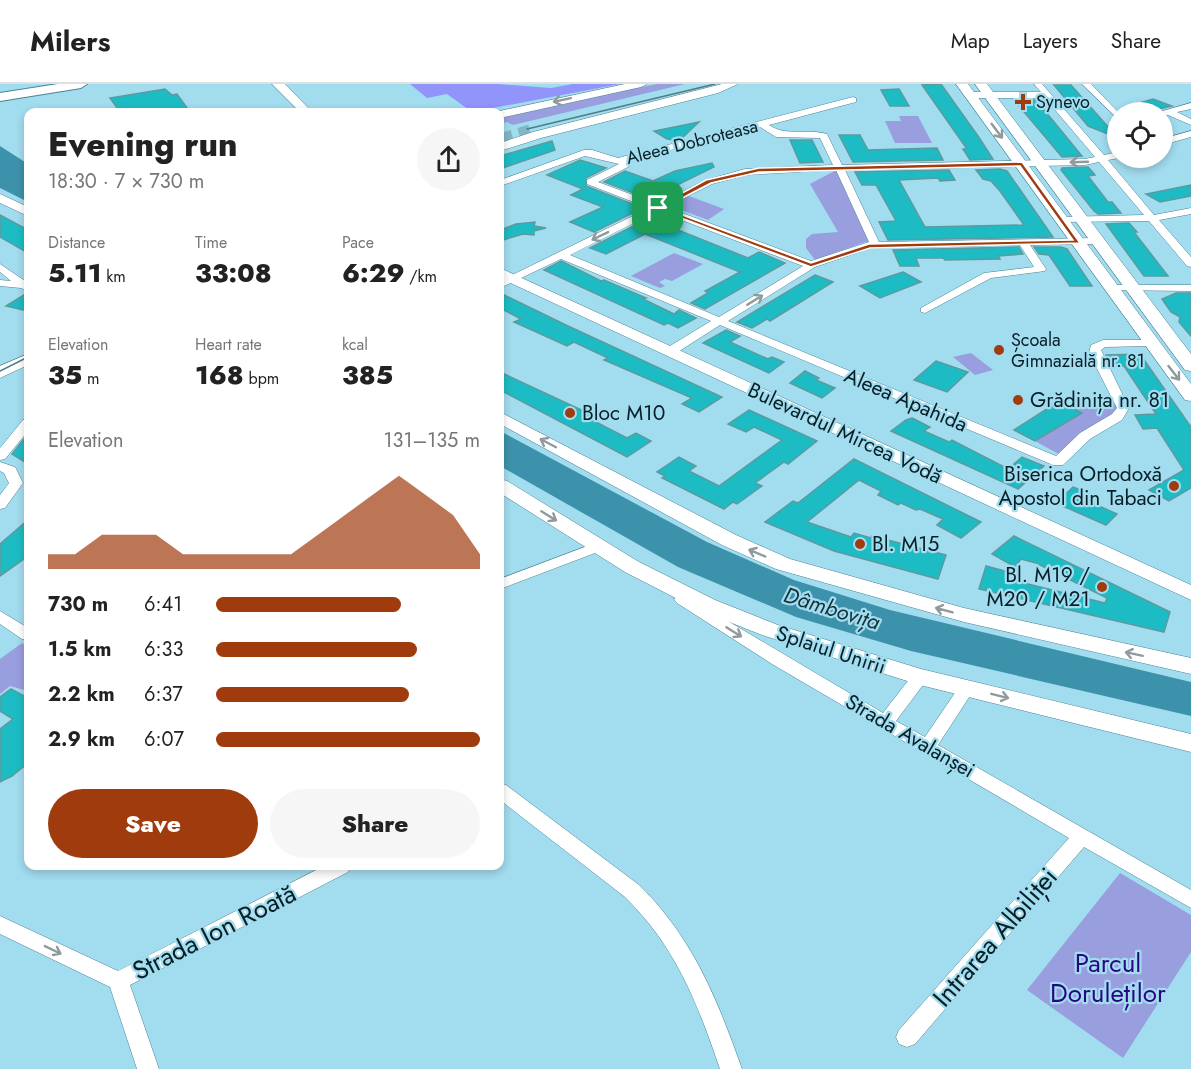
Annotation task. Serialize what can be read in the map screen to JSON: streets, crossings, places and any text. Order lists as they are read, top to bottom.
{
  "streets": {
    "main road": ["Bulevardul Mircea Vodă", "Splaiul Unirii"],
    "street": [
      "Aleea Dobroteasa",
      "Aleea Apahida",
      "Strada Avalanșei",
      "Strada Ion Roată",
      "Intrarea Albiliței"
    ]
  },
  "crossings": [
    ["Splaiul Unirii", "Strada Avalanșei"],
    ["Strada Avalanșei", "Intrarea Albiliței"]
  ],
  "one_way": ["Strada Avalanșei"],
  "water": ["Dâmbovița"],
  "parks": ["Parcul Doruleților"],
  "places": {
    "health": ["Synevo"],
    "other": [
      "Școala Gimnazială nr. 81",
      "Grădinița nr. 81",
      "Bloc M10",
      "Biserica Ortodoxă Apostol din Tabaci",
      "Bl. M15",
      "Bl. M19 / M20 / M21"
    ]
  },
  "page": {
    "header": "Milers",
    "nav": ["Map", "Layers", "Share"],
    "heading": ["Evening run", "18:30 · 7 × 730 m"],
    "stats": [
      ["Distance", "5.11 km"],
      ["Time", "33:08"],
      ["Pace", "6:29 /km"],
      ["Elevation", "35 m"],
      ["Heart rate", "168 bpm"],
      ["kcal", "385"]
    ],
    "chart": ["Elevation", "131–135 m"],
    "list": [
      {
        "name": "730 m",
        "note": "6:41"
      },
      {
        "name": "1.5 km",
        "note": "6:33"
      },
      {
        "name": "2.2 km",
        "note": "6:37"
      },
      {
        "name": "2.9 km",
        "note": "6:07"
      }
    ],
    "buttons": ["Save", "Share"]
  }
}
